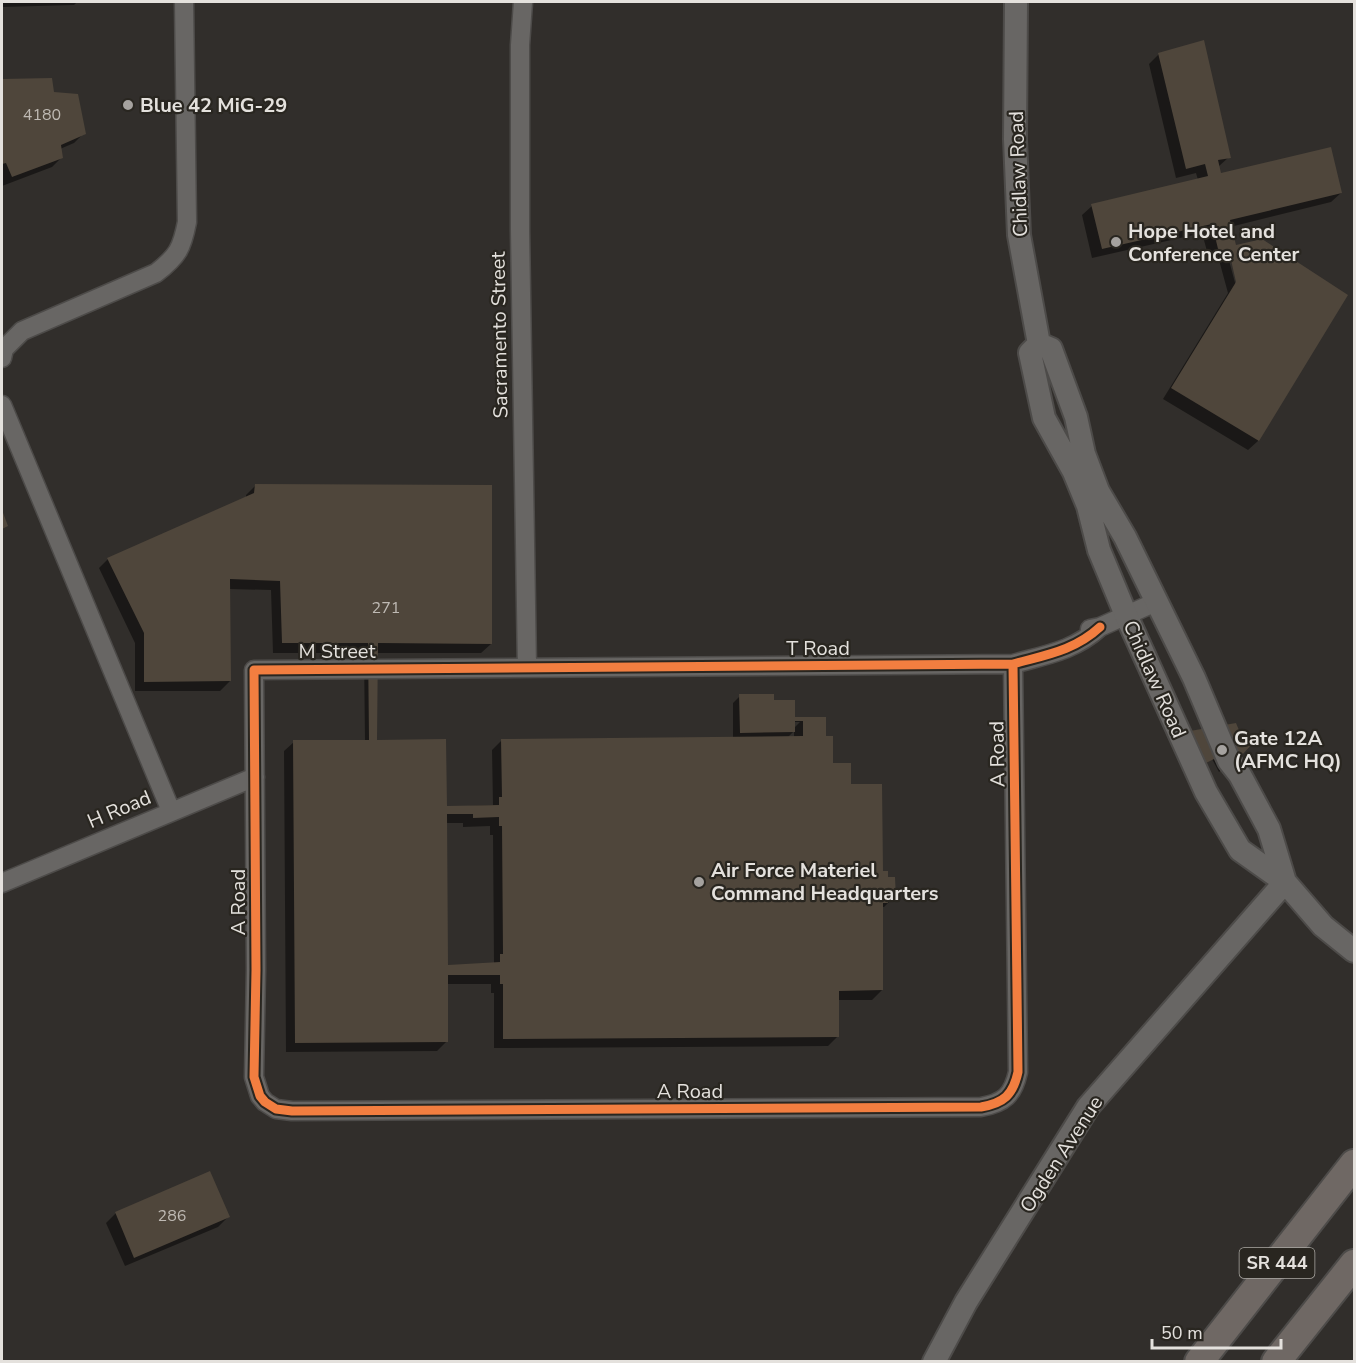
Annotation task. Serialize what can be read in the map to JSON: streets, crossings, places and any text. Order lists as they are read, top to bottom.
{
  "streets": {
    "main road": ["SR 444"],
    "street": [
      "Chidlaw Road",
      "Sacramento Street",
      "T Road",
      "M Street",
      "A Road",
      "H Road",
      "Ogden Avenue"
    ]
  },
  "crossings": [
    ["Chidlaw Road", "Ogden Avenue"],
    ["Sacramento Street", "T Road"],
    ["Sacramento Street", "M Street"],
    ["T Road", "M Street"],
    ["T Road", "A Road"],
    ["M Street", "A Road"],
    ["M Street", "H Road"],
    ["A Road", "H Road"]
  ],
  "places": [
    "Blue 42 MiG-29",
    "Hope Hotel and Conference Center",
    "Gate 12A (AFMC HQ)",
    "Air Force Materiel Command Headquarters"
  ],
  "house_numbers": ["4180", "271", "286"],
  "scale_bar": "50 m"
}
